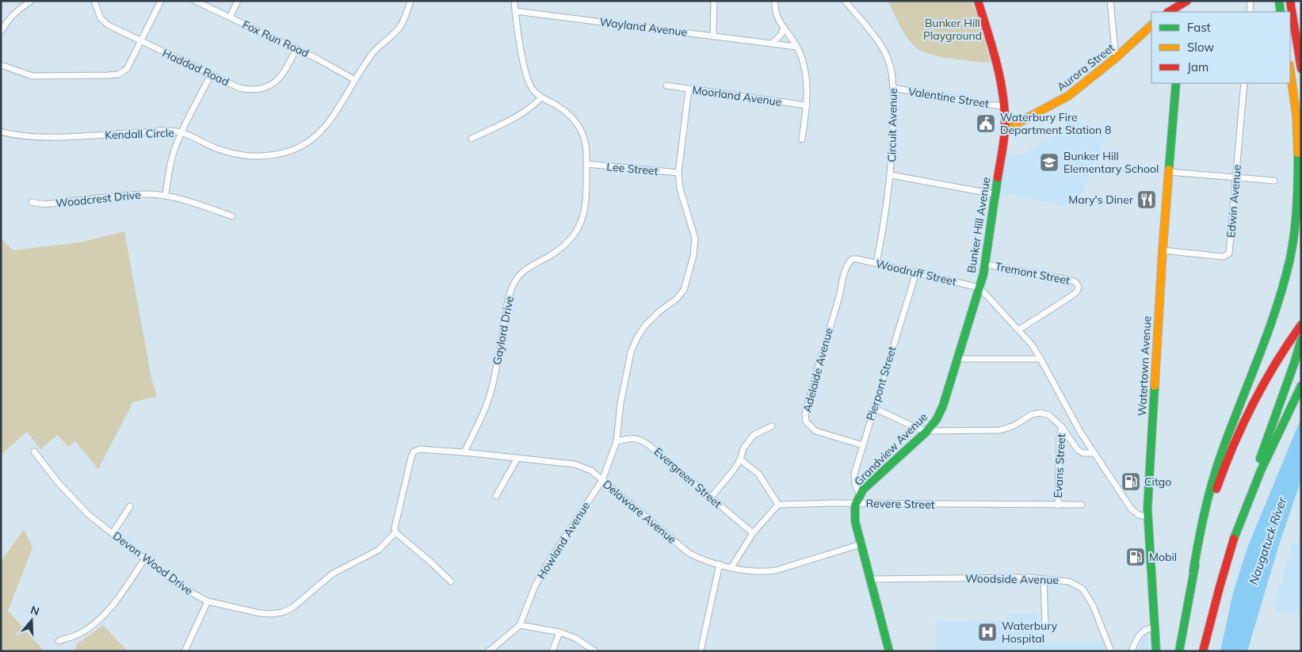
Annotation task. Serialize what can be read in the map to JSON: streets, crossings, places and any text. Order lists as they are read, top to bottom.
{
  "streets": {
    "main road": [
      "Aurora Street",
      "Bunker Hill Avenue",
      "Watertown Avenue",
      "Grandview Avenue"
    ],
    "street": [
      "Wayland Avenue",
      "Fox Run Road",
      "Haddad Road",
      "Moorland Avenue",
      "Valentine Street",
      "Circuit Avenue",
      "Kendall Circle",
      "Lee Street",
      "Woodcrest Drive",
      "Edwin Avenue",
      "Woodruff Street",
      "Tremont Street",
      "Gaylord Drive",
      "Adelaide Avenue",
      "Pierpont Street",
      "Evans Street",
      "Evergreen Street",
      "Revere Street",
      "Delaware Avenue",
      "Howland Avenue",
      "Devon Wood Drive",
      "Woodside Avenue"
    ]
  },
  "crossings": [
    ["Wayland Avenue", "Gaylord Drive"],
    ["Fox Run Road", "Haddad Road"],
    ["Fox Run Road", "Kendall Circle"],
    ["Aurora Street", "Bunker Hill Avenue"],
    ["Moorland Avenue", "Howland Avenue"],
    ["Valentine Street", "Circuit Avenue"],
    ["Valentine Street", "Bunker Hill Avenue"],
    ["Circuit Avenue", "Woodruff Street"],
    ["Lee Street", "Gaylord Drive"],
    ["Lee Street", "Howland Avenue"],
    ["Edwin Avenue", "Watertown Avenue"],
    ["Bunker Hill Avenue", "Woodruff Street"],
    ["Bunker Hill Avenue", "Tremont Street"],
    ["Bunker Hill Avenue", "Watertown Avenue"],
    ["Bunker Hill Avenue", "Grandview Avenue"],
    ["Woodruff Street", "Adelaide Avenue"],
    ["Woodruff Street", "Pierpont Street"],
    ["Woodruff Street", "Grandview Avenue"],
    ["Gaylord Drive", "Delaware Avenue"],
    ["Adelaide Avenue", "Pierpont Street"],
    ["Pierpont Street", "Grandview Avenue"],
    ["Grandview Avenue", "Revere Street"],
    ["Grandview Avenue", "Delaware Avenue"],
    ["Grandview Avenue", "Woodside Avenue"],
    ["Evans Street", "Revere Street"],
    ["Evergreen Street", "Howland Avenue"],
    ["Delaware Avenue", "Howland Avenue"],
    ["Delaware Avenue", "Devon Wood Drive"]
  ],
  "water": ["Naugatuck River"],
  "parks": ["Bunker Hill Playground"],
  "places": {
    "public building": ["Waterbury Fire Department Station 8"],
    "school or university": ["Bunker Hill Elementary School"],
    "restaurant": ["Mary's Diner"],
    "fuel station": ["Citgo", "Mobil"],
    "hospital": ["Waterbury Hospital"]
  },
  "legend": ["Fast", "Slow", "Jam"],
  "north": "top"
}
